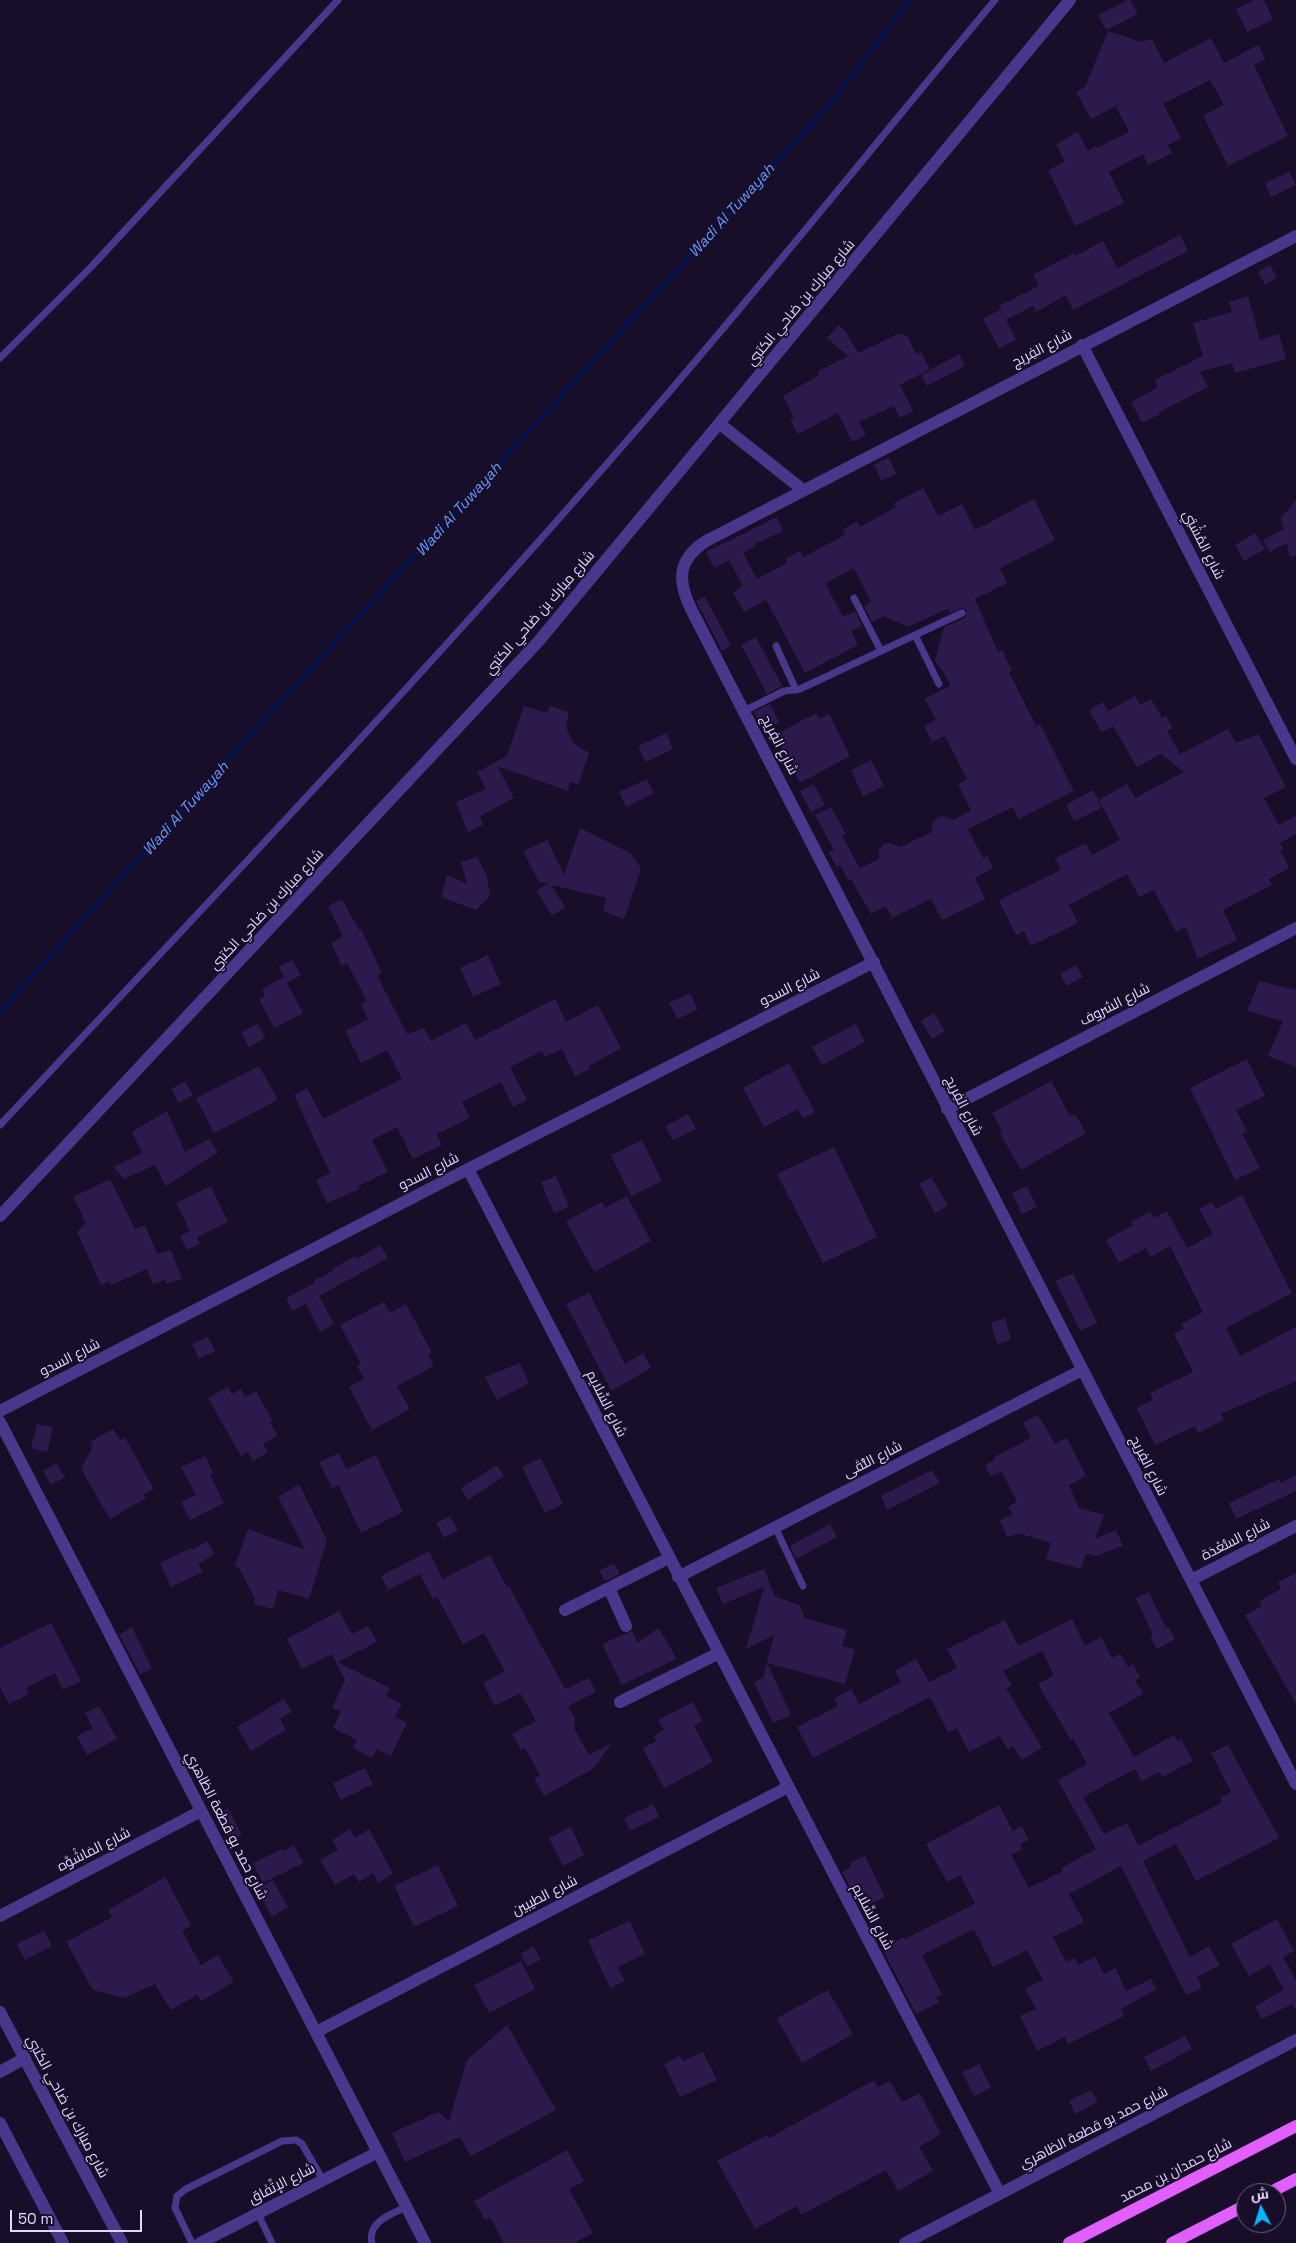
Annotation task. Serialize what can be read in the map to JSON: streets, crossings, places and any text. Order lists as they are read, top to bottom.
{
  "streets": {
    "main road": ["شارع حمدان بن محمد"],
    "street": [
      "شارع مبارك بن ضاحي الكتبي",
      "شارع الفِريج",
      "شارع المُشْتِي",
      "شارع السدو",
      "شارع الشروف",
      "شارع السَّلايم",
      "شارع التُّقَى",
      "شارع السُّعْدَة",
      "شارع حمد بو قطعة الظاهري",
      "شارع المَاشُوَّه",
      "شارع الطيبين",
      "شارع الإتِّفَاق"
    ]
  },
  "crossings": [
    ["شارع الفِريج", "شارع المُشْتِي"],
    ["شارع الفِريج", "شارع السدو"],
    ["شارع الفِريج", "شارع الشروف"],
    ["شارع الفِريج", "شارع التُّقَى"],
    ["شارع الفِريج", "شارع السُّعْدَة"],
    ["شارع السدو", "شارع السَّلايم"],
    ["شارع السَّلايم", "شارع التُّقَى"],
    ["شارع السَّلايم", "شارع حمد بو قطعة الظاهري"],
    ["شارع السَّلايم", "شارع الطيبين"],
    ["شارع حمد بو قطعة الظاهري", "شارع المَاشُوَّه"],
    ["شارع حمد بو قطعة الظاهري", "شارع الطيبين"],
    ["شارع حمد بو قطعة الظاهري", "شارع الإتِّفَاق"]
  ],
  "water": ["Wadi Al Tuwayah"],
  "scale_bar": "50 m",
  "north": "top"
}
